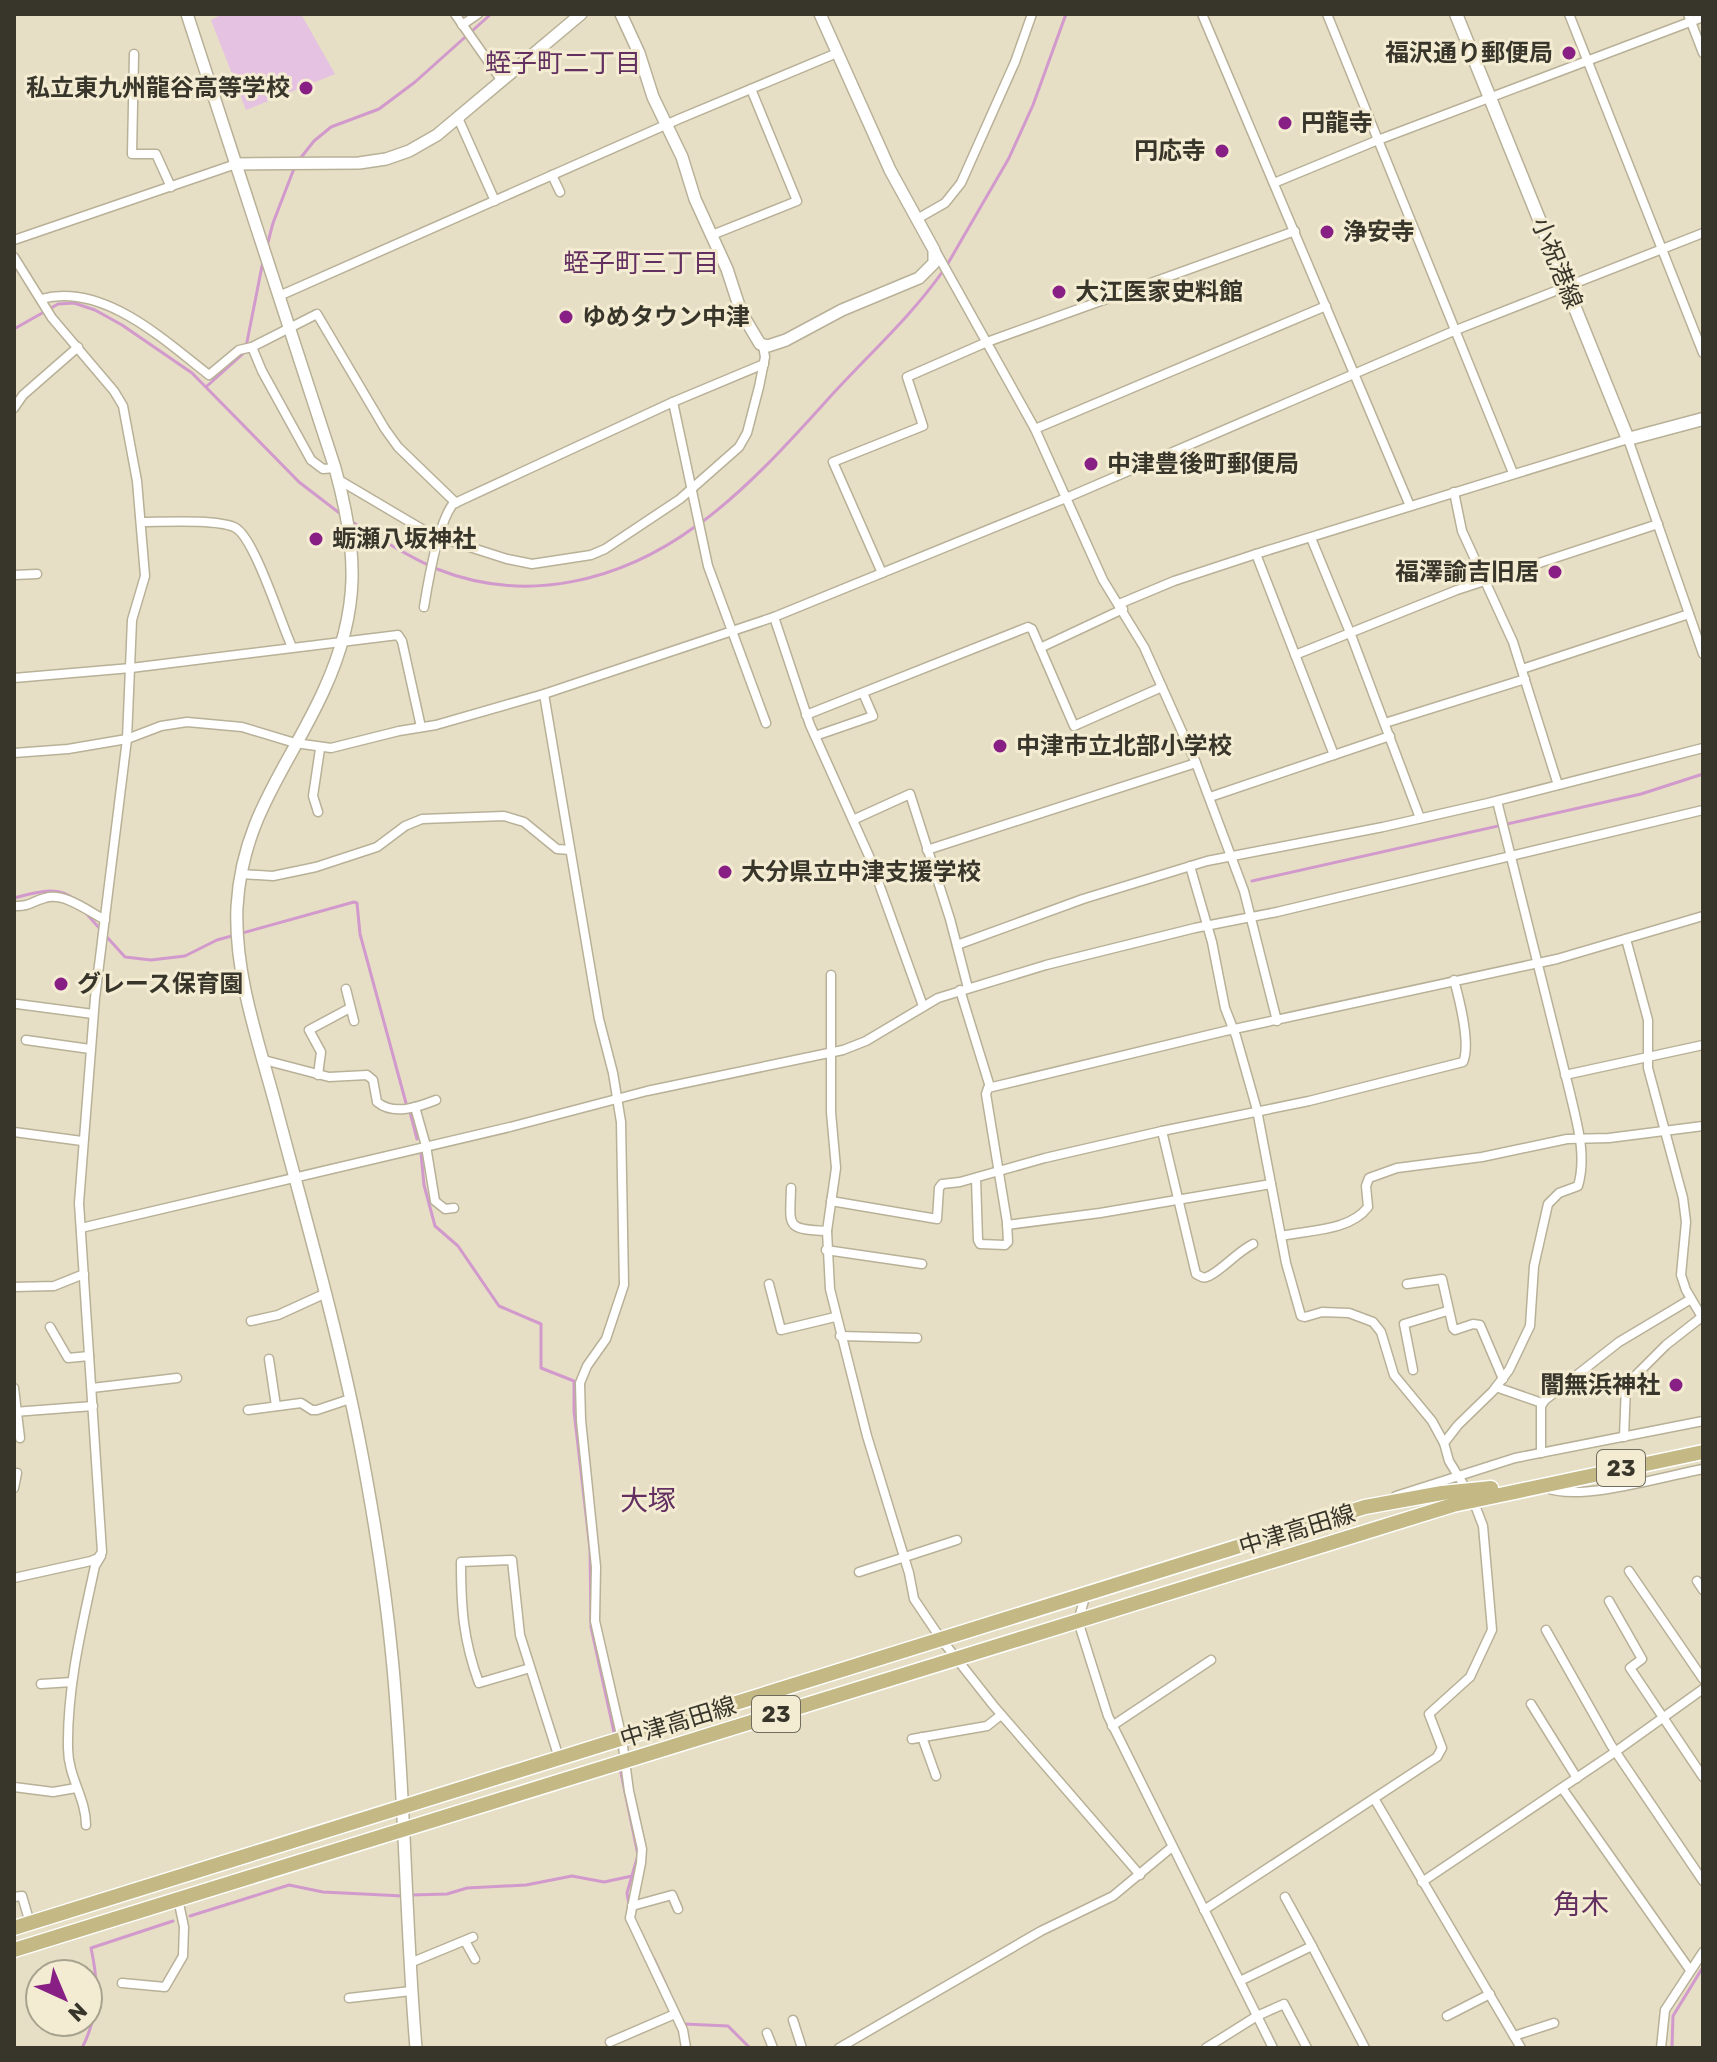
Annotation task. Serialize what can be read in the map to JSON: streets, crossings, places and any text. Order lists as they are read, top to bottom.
{
  "streets": {
    "main road": ["小祝港線", "23", "中津高田線"]
  },
  "districts": [
    "蛭子町二丁目",
    "蛭子町三丁目",
    "大塚",
    "角木"
  ],
  "places": [
    "福沢通り郵便局",
    "私立東九州龍谷高等学校",
    "円龍寺",
    "円応寺",
    "浄安寺",
    "大江医家史料館",
    "ゆめタウン中津",
    "中津豊後町郵便局",
    "蛎瀬八坂神社",
    "福澤諭吉旧居",
    "中津市立北部小学校",
    "大分県立中津支援学校",
    "グレース保育園",
    "闇無浜神社"
  ],
  "north": "bottom right"
}
